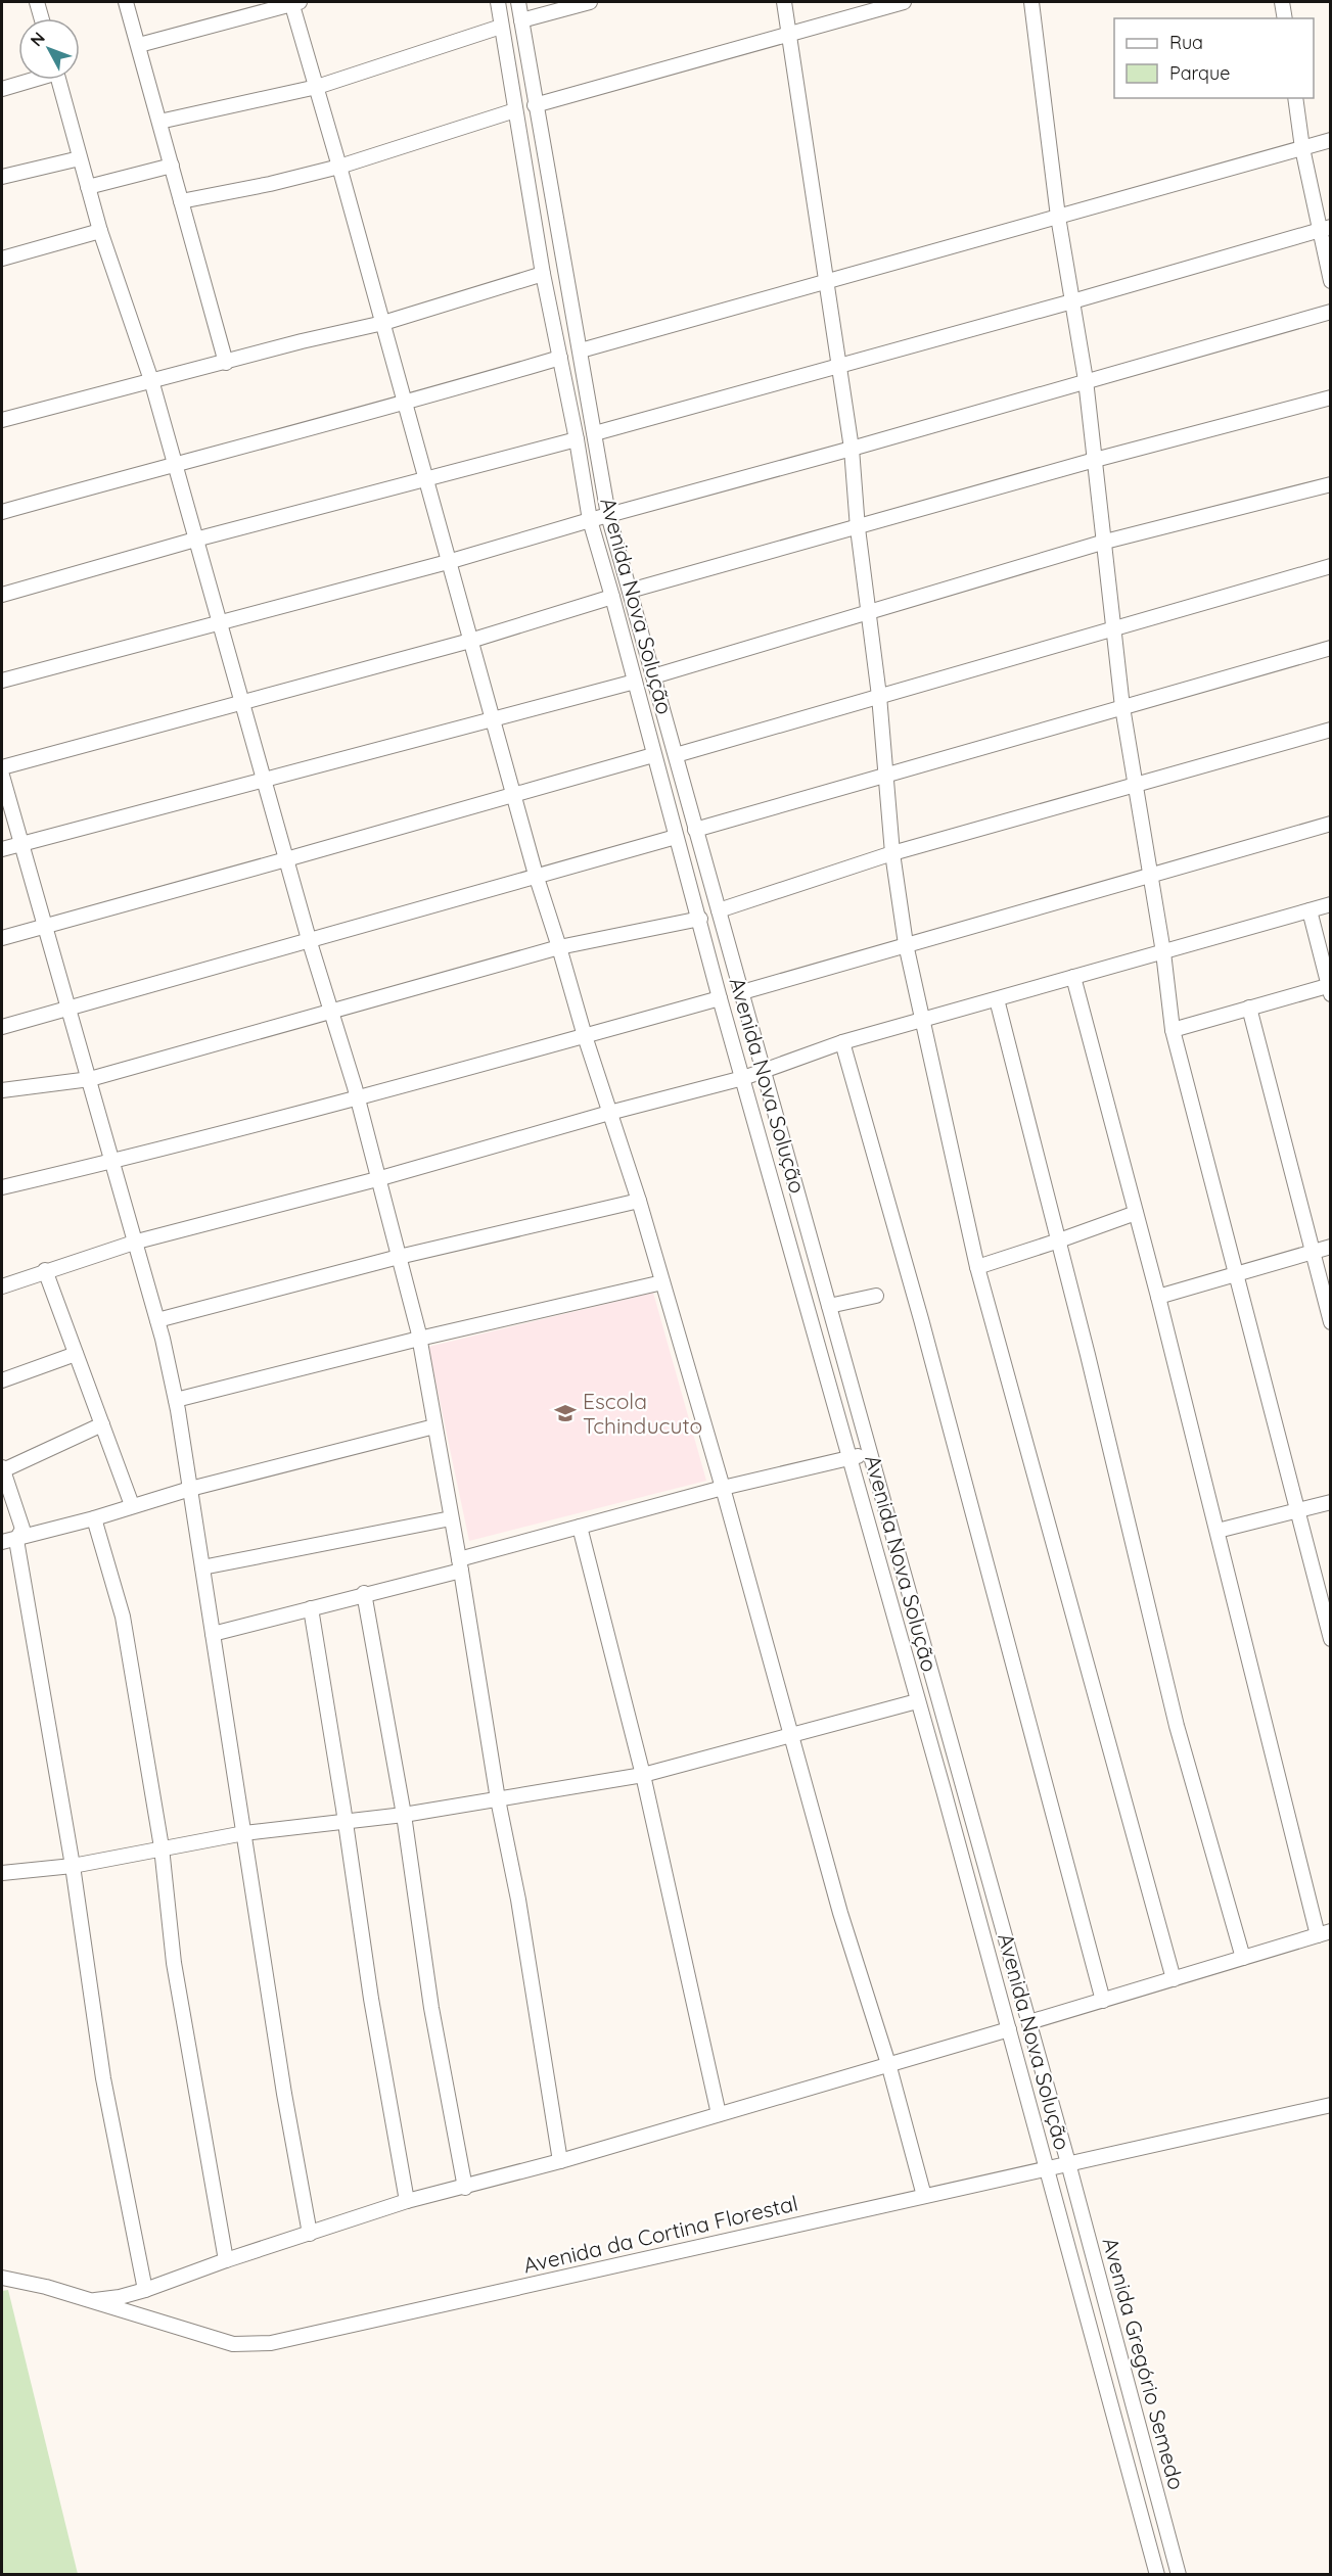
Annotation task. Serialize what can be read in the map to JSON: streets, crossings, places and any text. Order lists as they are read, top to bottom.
{
  "streets": {
    "street": ["Avenida Nova Solução", "Avenida da Cortina Florestal", "Avenida Gregório Semedo"]
  },
  "crossings": [
    ["Avenida Nova Solução", "Avenida da Cortina Florestal"],
    ["Avenida Nova Solução", "Avenida Gregório Semedo"],
    ["Avenida da Cortina Florestal", "Avenida Gregório Semedo"]
  ],
  "places": {
    "school or university": ["Escola Tchinducuto"]
  },
  "legend": ["Rua", "Parque"],
  "north": "top left"
}
